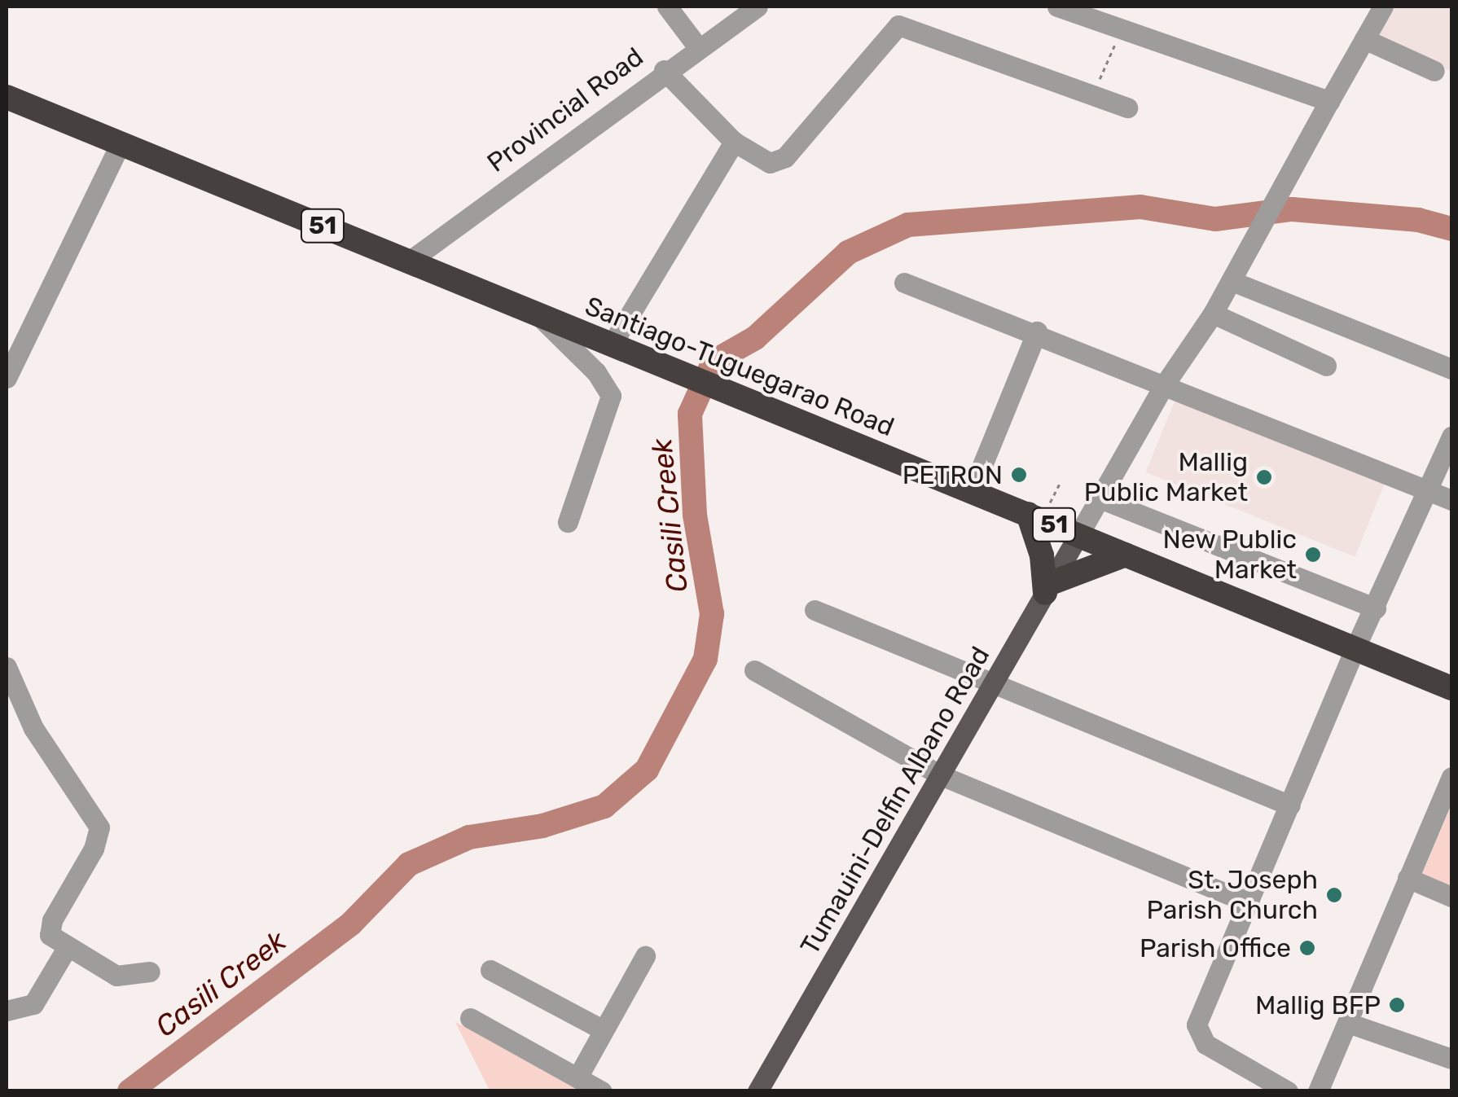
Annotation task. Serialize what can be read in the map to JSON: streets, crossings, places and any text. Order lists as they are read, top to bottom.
{
  "streets": {
    "highway": ["51", "Santiago-Tuguegarao Road"],
    "main road": ["Tumauini-Delfin Albano Road"],
    "street": ["Provincial Road"]
  },
  "crossings": [
    ["Provincial Road", "Santiago-Tuguegarao Road"],
    ["Santiago-Tuguegarao Road", "Tumauini-Delfin Albano Road"]
  ],
  "water": ["Casili Creek"],
  "places": [
    "PETRON",
    "Mallig Public Market",
    "New Public Market",
    "St. Joseph Parish Church",
    "Parish Office",
    "Mallig BFP"
  ]
}
